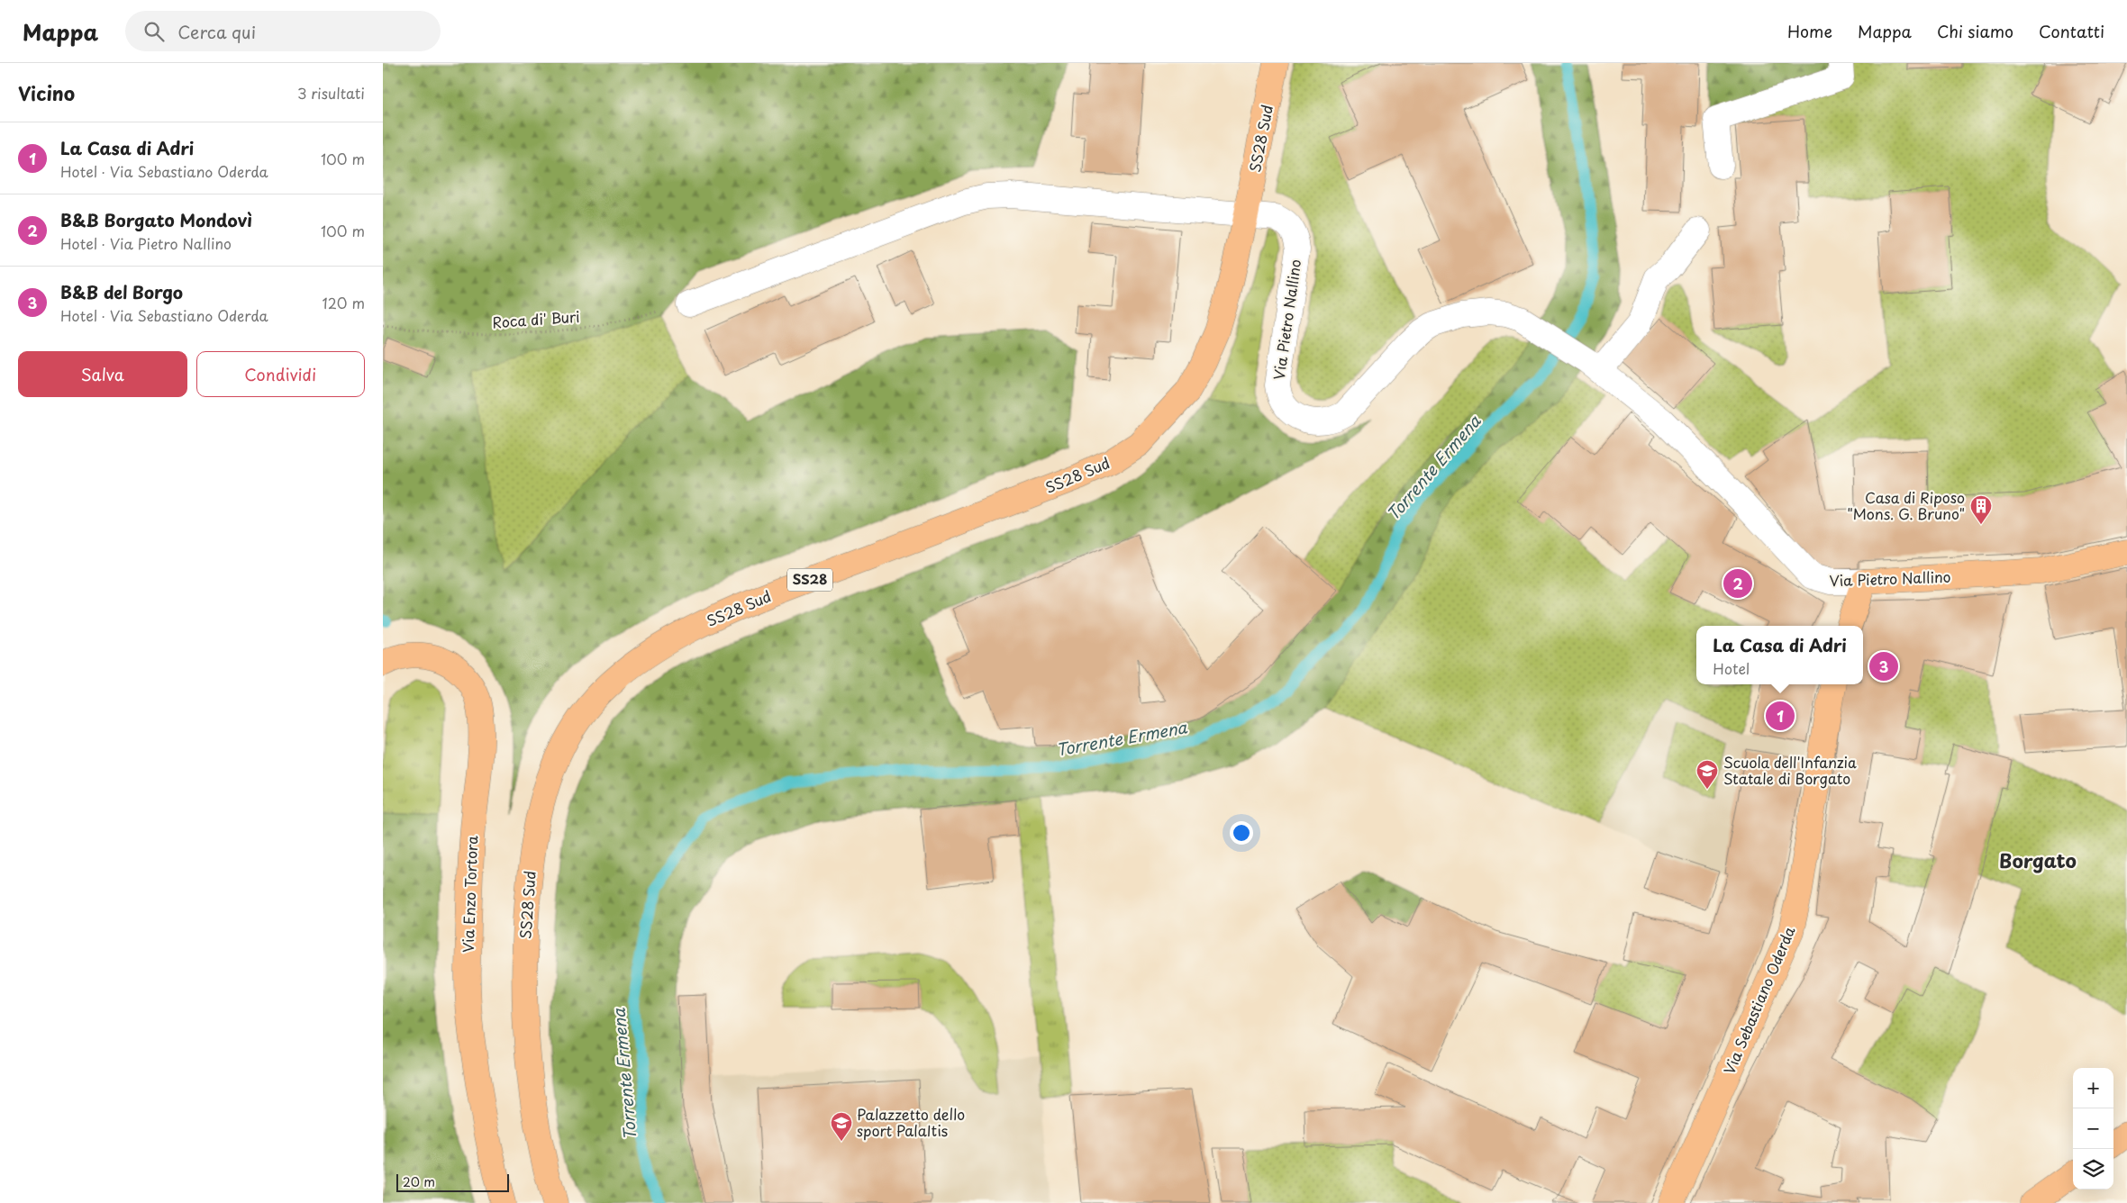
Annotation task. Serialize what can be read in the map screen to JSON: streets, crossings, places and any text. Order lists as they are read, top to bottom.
{
  "streets": {
    "main road": [
      "SS28 Sud",
      "Via Pietro Nallino",
      "SS28",
      "Via Enzo Tortora",
      "Via Sebastiano Oderda"
    ],
    "path": ["Roca di' Buri"]
  },
  "crossings": [
    ["SS28 Sud", "Via Pietro Nallino"]
  ],
  "districts": ["Borgato"],
  "water": ["Torrente Ermena"],
  "places": {
    "building": ["Casa di Riposo \"Mons. G. Bruno\""],
    "school or university": ["Scuola dell'Infanzia Statale di Borgato", "Palazzetto dello sport PalaItis"]
  },
  "scale_bar": "20 m",
  "page": {
    "header": "Mappa",
    "search": "Cerca qui",
    "nav": [
      "Home",
      "Mappa",
      "Chi siamo",
      "Contatti"
    ],
    "heading": ["Vicino", "3 risultati"],
    "list": [
      {
        "mark": "1",
        "name": "La Casa di Adri",
        "note": "Hotel · Via Sebastiano Oderda",
        "value": "100 m"
      },
      {
        "mark": "2",
        "name": "B&B Borgato Mondovì",
        "note": "Hotel · Via Pietro Nallino",
        "value": "100 m"
      },
      {
        "mark": "3",
        "name": "B&B del Borgo",
        "note": "Hotel · Via Sebastiano Oderda",
        "value": "120 m"
      }
    ],
    "buttons": ["Salva", "Condividi"],
    "pins": ["2", "3", "1"],
    "popup": ["La Casa di Adri", "Hotel"],
    "map_buttons": ["+", "−"],
    "scale": "20 m"
  }
}
